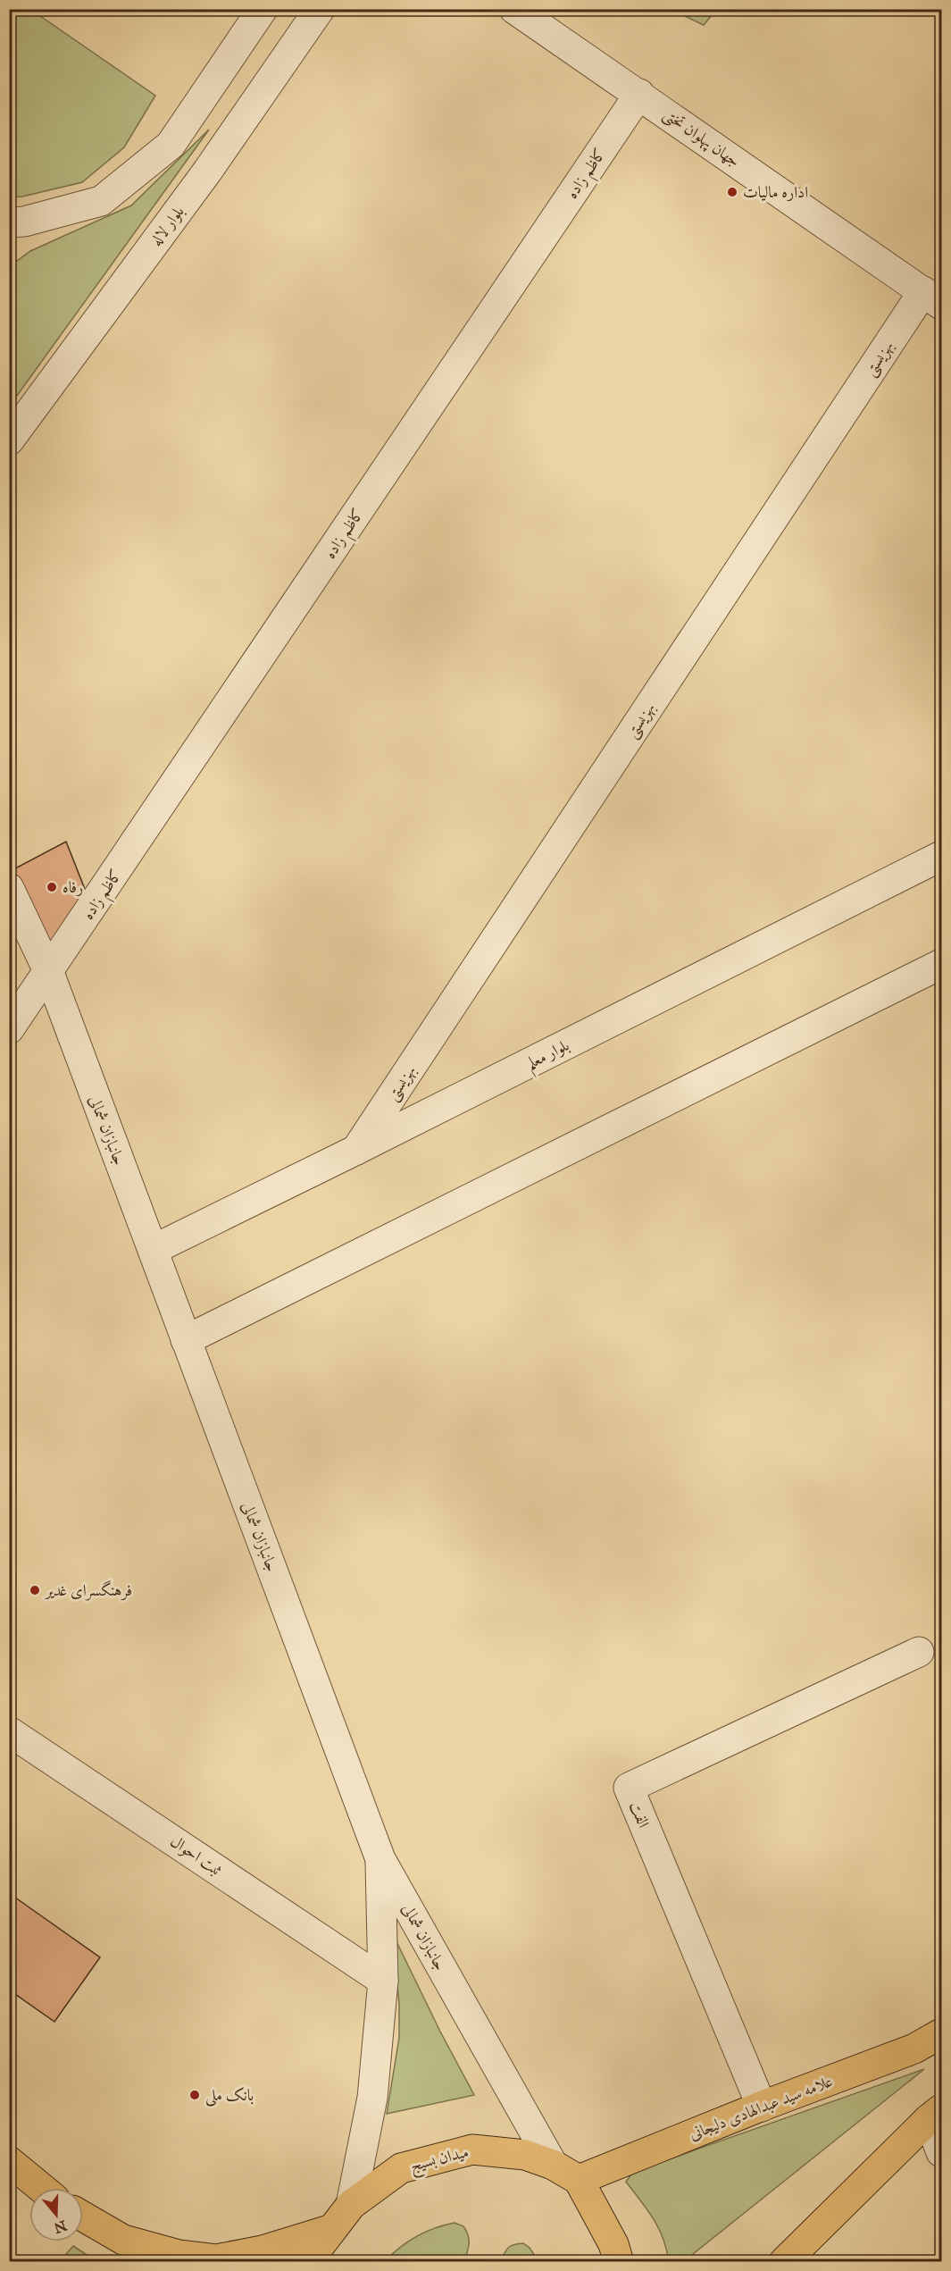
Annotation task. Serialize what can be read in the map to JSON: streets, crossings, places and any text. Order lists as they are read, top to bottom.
{
  "streets": {
    "main road": ["علامه سید عبدالهادی دلیجانی", "میدان بسیج"],
    "street": [
      "جهان پهلوان تختی",
      "کاظم زاده",
      "بلوار لاله",
      "بهزیستی",
      "بلوار معلم",
      "جانبازان شمالی",
      "الفت",
      "ثبت احوال"
    ]
  },
  "crossings": [
    ["جهان پهلوان تختی", "کاظم زاده"],
    ["جهان پهلوان تختی", "بهزیستی"],
    ["کاظم زاده", "جانبازان شمالی"],
    ["بهزیستی", "بلوار معلم"],
    ["بلوار معلم", "جانبازان شمالی"],
    ["جانبازان شمالی", "میدان بسیج"],
    ["الفت", "علامه سید عبدالهادی دلیجانی"],
    ["علامه سید عبدالهادی دلیجانی", "میدان بسیج"]
  ],
  "places": [
    "اداره مالیات",
    "رفاه",
    "فرهنگسرای غدیر",
    "بانک ملی"
  ],
  "north": "bottom"
}
